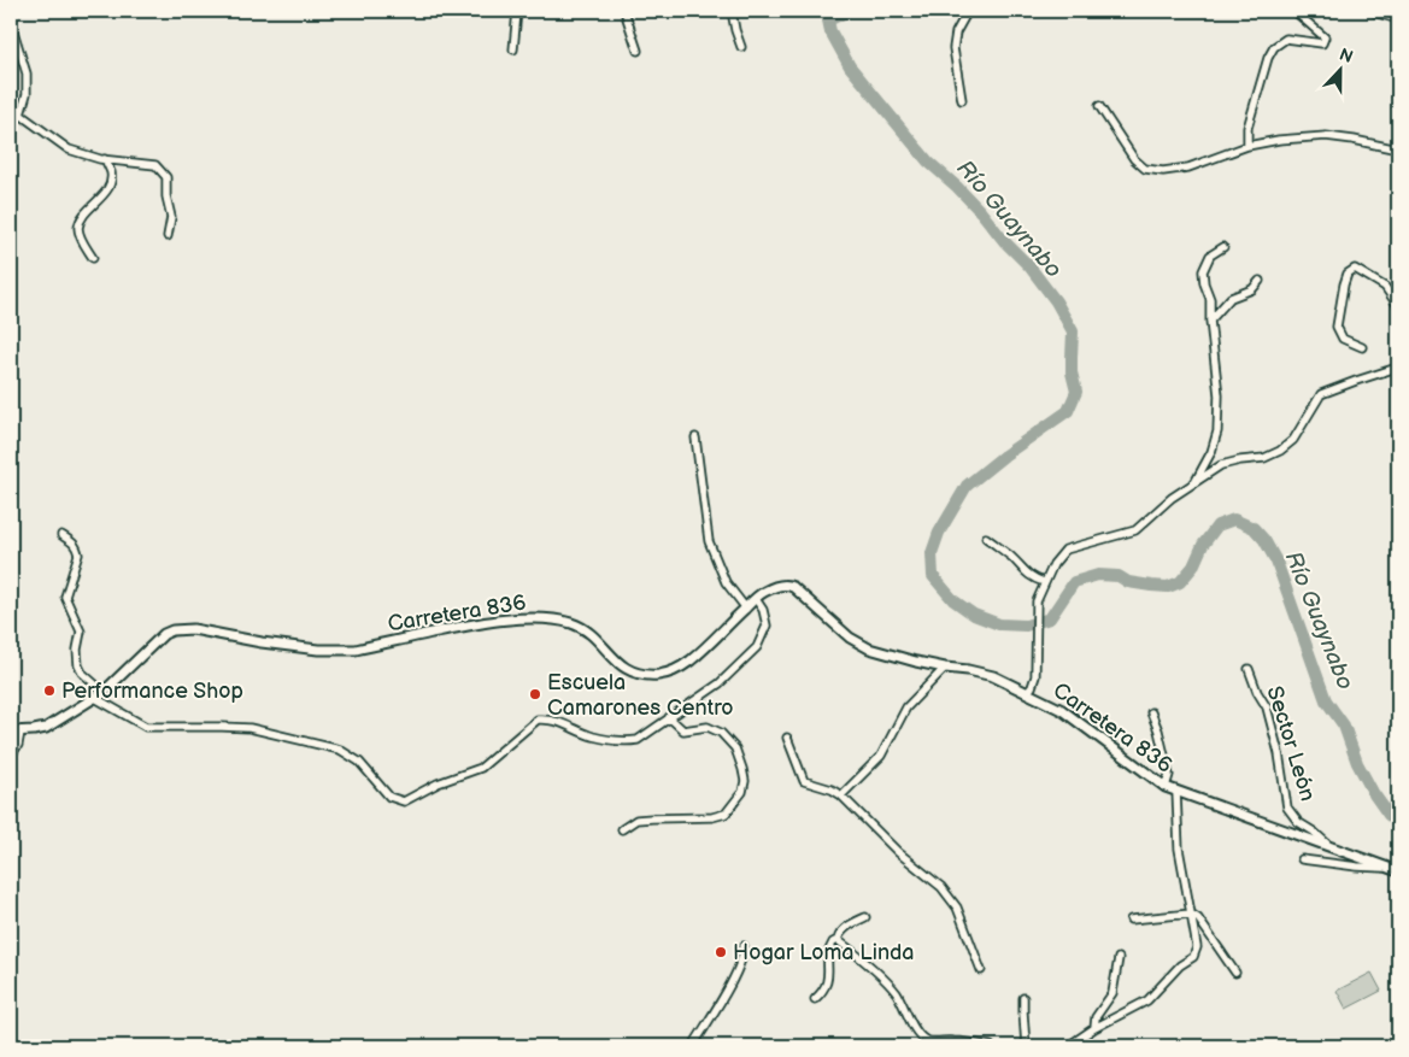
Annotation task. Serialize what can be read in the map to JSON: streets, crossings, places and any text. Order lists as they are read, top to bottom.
{
  "streets": {
    "street": ["Carretera 836", "Sector León"]
  },
  "crossings": [
    ["Carretera 836", "Sector León"]
  ],
  "water": ["Río Guaynabo"],
  "places": ["Performance Shop", "Escuela Camarones Centro", "Hogar Loma Linda"],
  "north": "top"
}
